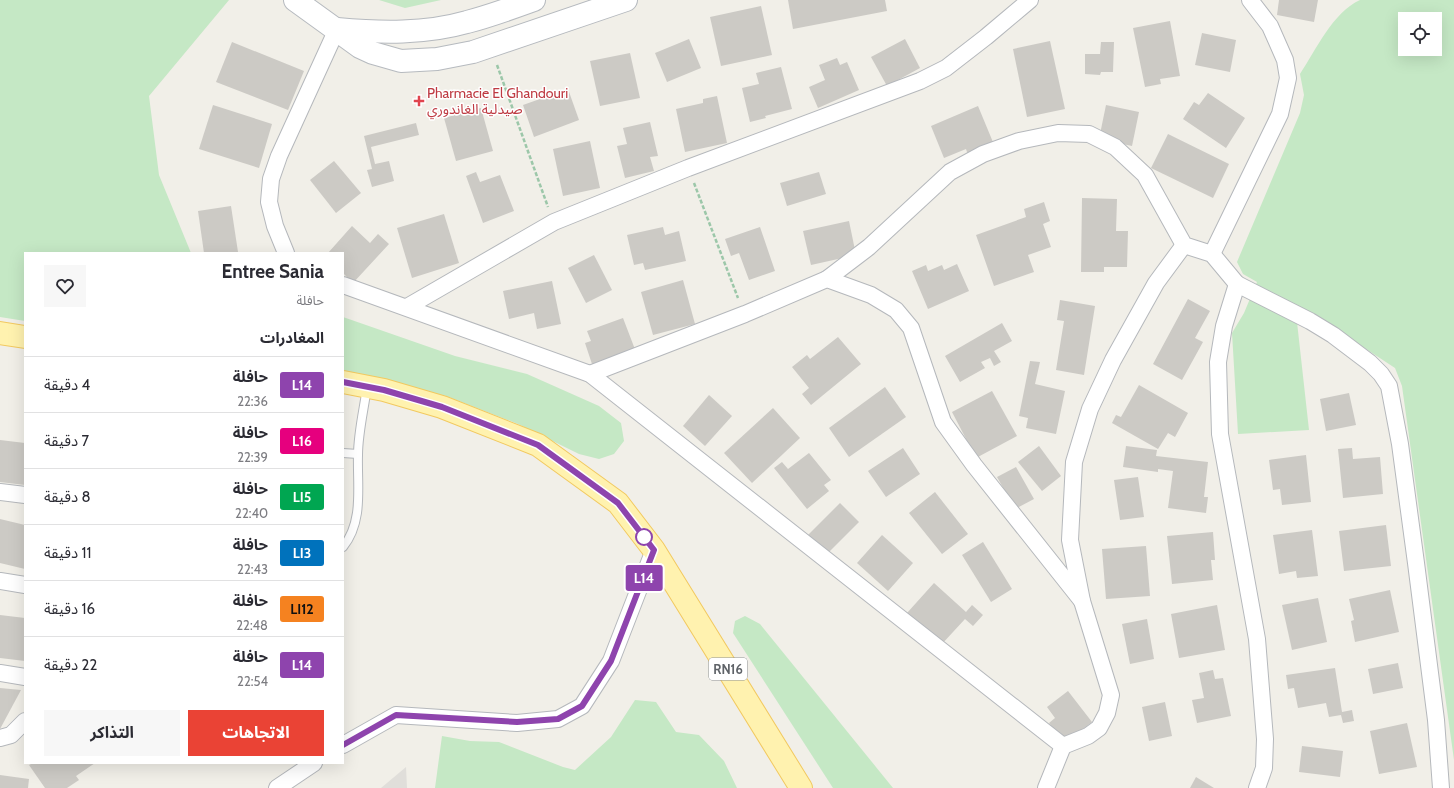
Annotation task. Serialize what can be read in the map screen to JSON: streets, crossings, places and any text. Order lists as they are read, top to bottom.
{
  "streets": {
    "main road": ["RN16"]
  },
  "places": {
    "health": ["Pharmacie El Ghandouri صيدلية الغاندوري"]
  },
  "lines": ["bus line L14"],
  "page": {
    "on_map": "L14",
    "heading": [
      ["Entree Sania", "حافلة"],
      "المغادرات"
    ],
    "list": [
      {
        "mark": "L14",
        "name": "حافلة",
        "note": "22:36",
        "value": "4 دقيقة"
      },
      {
        "mark": "L16",
        "name": "حافلة",
        "note": "22:39",
        "value": "7 دقيقة"
      },
      {
        "mark": "LI5",
        "name": "حافلة",
        "note": "22:40",
        "value": "8 دقيقة"
      },
      {
        "mark": "LI3",
        "name": "حافلة",
        "note": "22:43",
        "value": "11 دقيقة"
      },
      {
        "mark": "LI12",
        "name": "حافلة",
        "note": "22:48",
        "value": "16 دقيقة"
      },
      {
        "mark": "L14",
        "name": "حافلة",
        "note": "22:54",
        "value": "22 دقيقة"
      }
    ],
    "buttons": ["الاتجاهات", "التذاكر"]
  }
}
